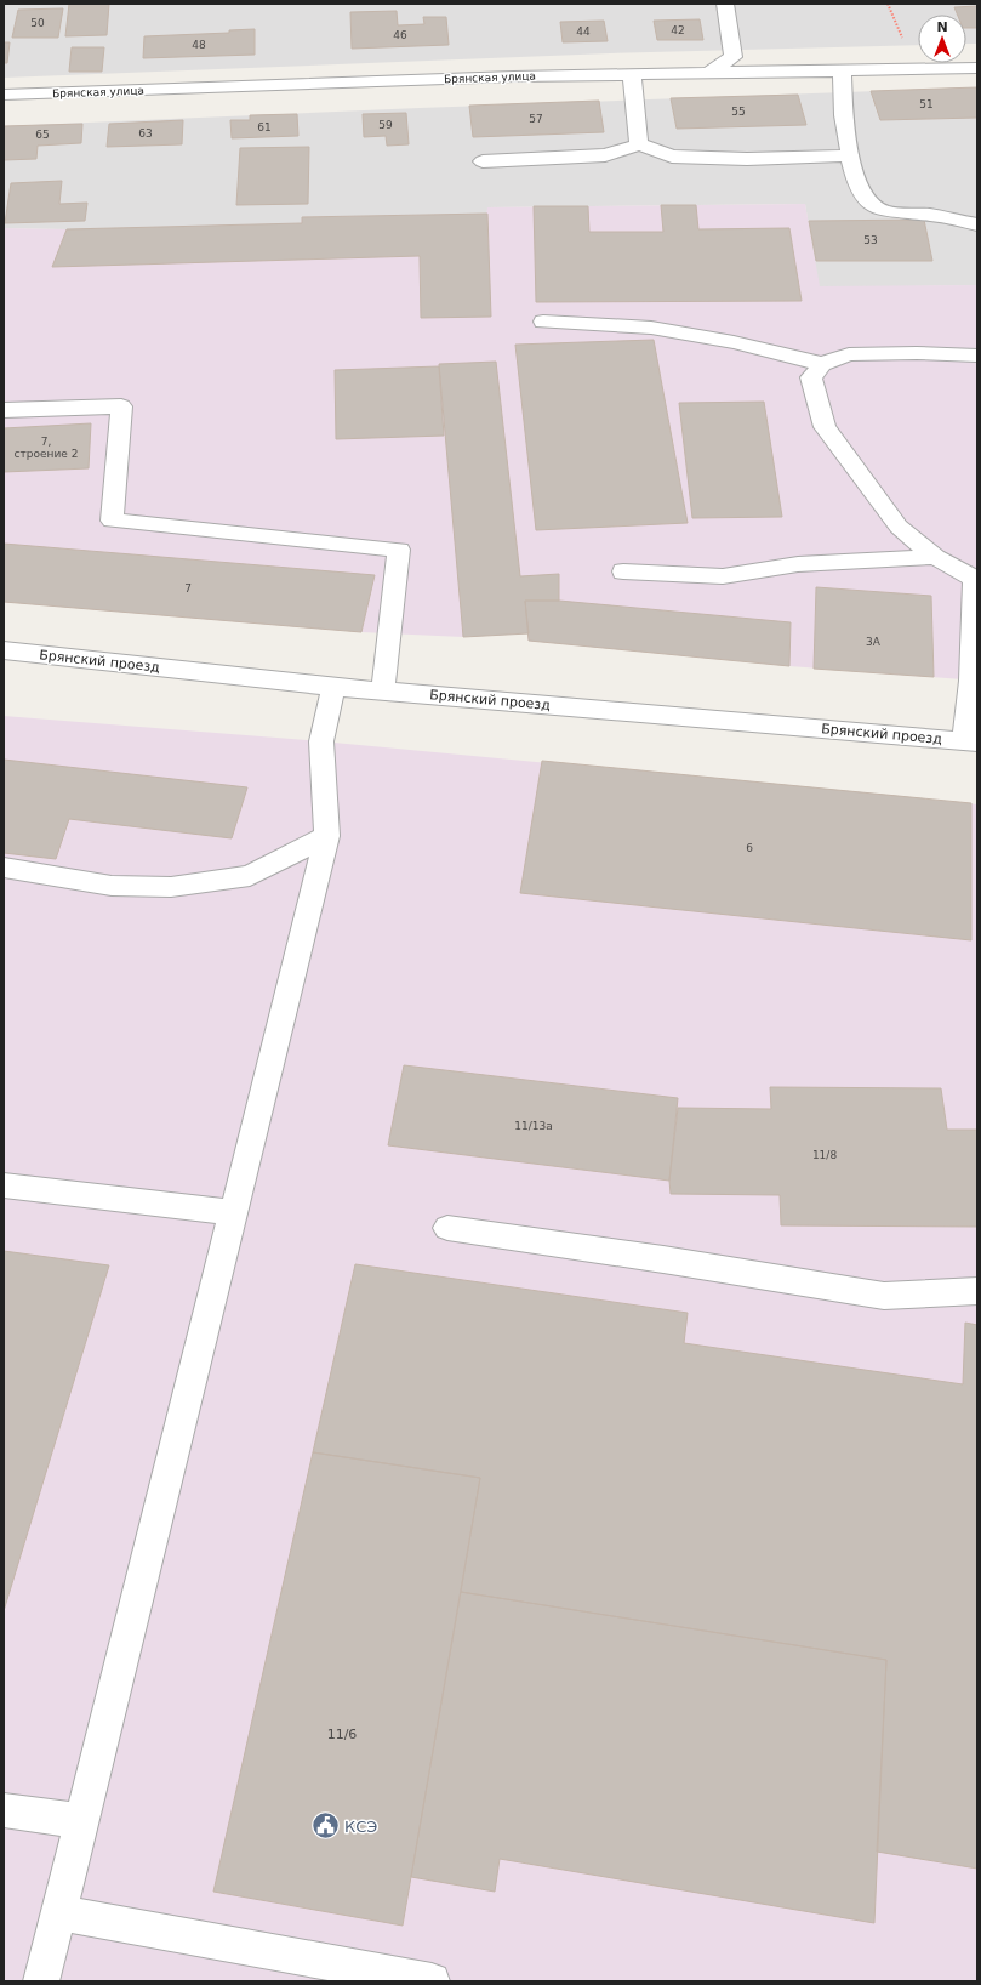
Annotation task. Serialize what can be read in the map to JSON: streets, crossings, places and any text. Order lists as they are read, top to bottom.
{
  "streets": {
    "street": ["Брянская улица", "Брянский проезд"]
  },
  "places": {
    "public building": ["КСЭ"]
  },
  "house_numbers": [
    "50",
    "42",
    "44",
    "46",
    "48",
    "51",
    "55",
    "57",
    "59",
    "61",
    "63",
    "65",
    "53",
    "7, строение 2",
    "7",
    "3А",
    "6",
    "11/13а",
    "11/8",
    "11/6"
  ],
  "north": "top"
}
